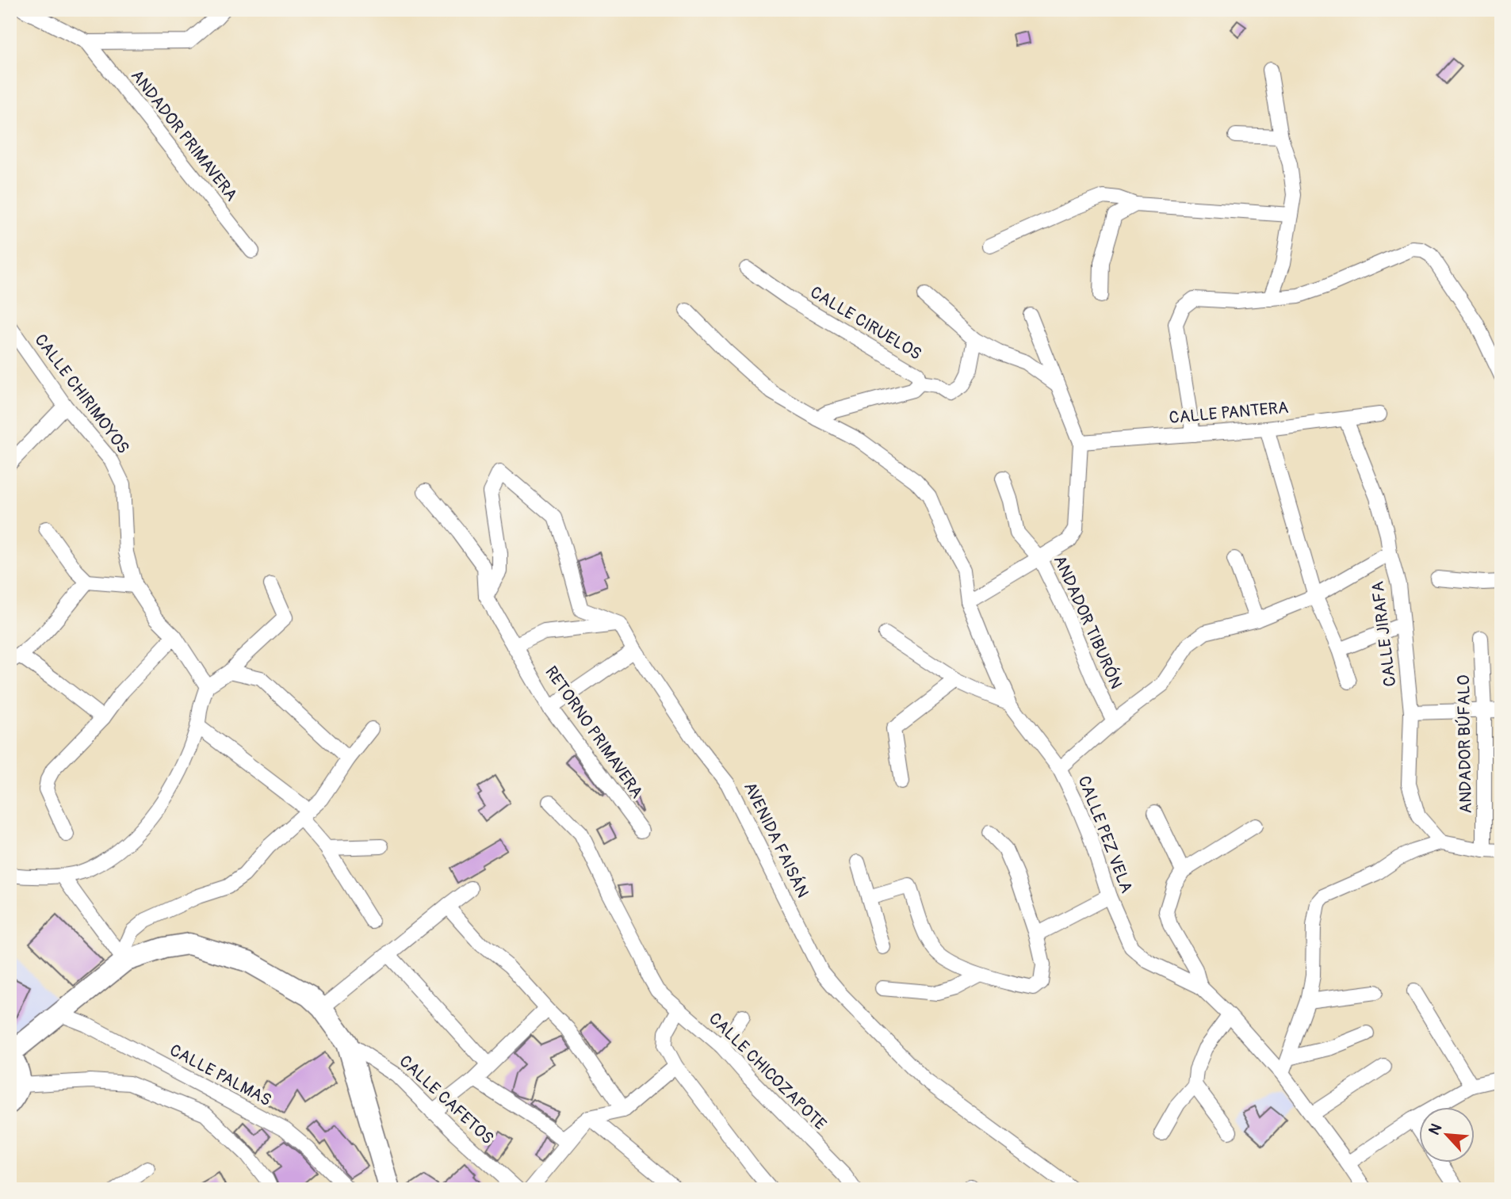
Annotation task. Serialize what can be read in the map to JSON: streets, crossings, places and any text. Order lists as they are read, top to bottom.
{
  "streets": {
    "street": [
      "ANDADOR PRIMAVERA",
      "CALLE CIRUELOS",
      "CALLE CHIRIMOYOS",
      "CALLE PANTERA",
      "ANDADOR TIBURÓN",
      "CALLE JIRAFA",
      "RETORNO PRIMAVERA",
      "ANDADOR BÚFALO",
      "CALLE PEZ VELA",
      "AVENIDA FAISÁN",
      "CALLE CHICOZAPOTE",
      "CALLE PALMAS",
      "CALLE CAFETOS"
    ]
  },
  "crossings": [
    ["CALLE PANTERA", "CALLE JIRAFA"]
  ],
  "north": "top left"
}
